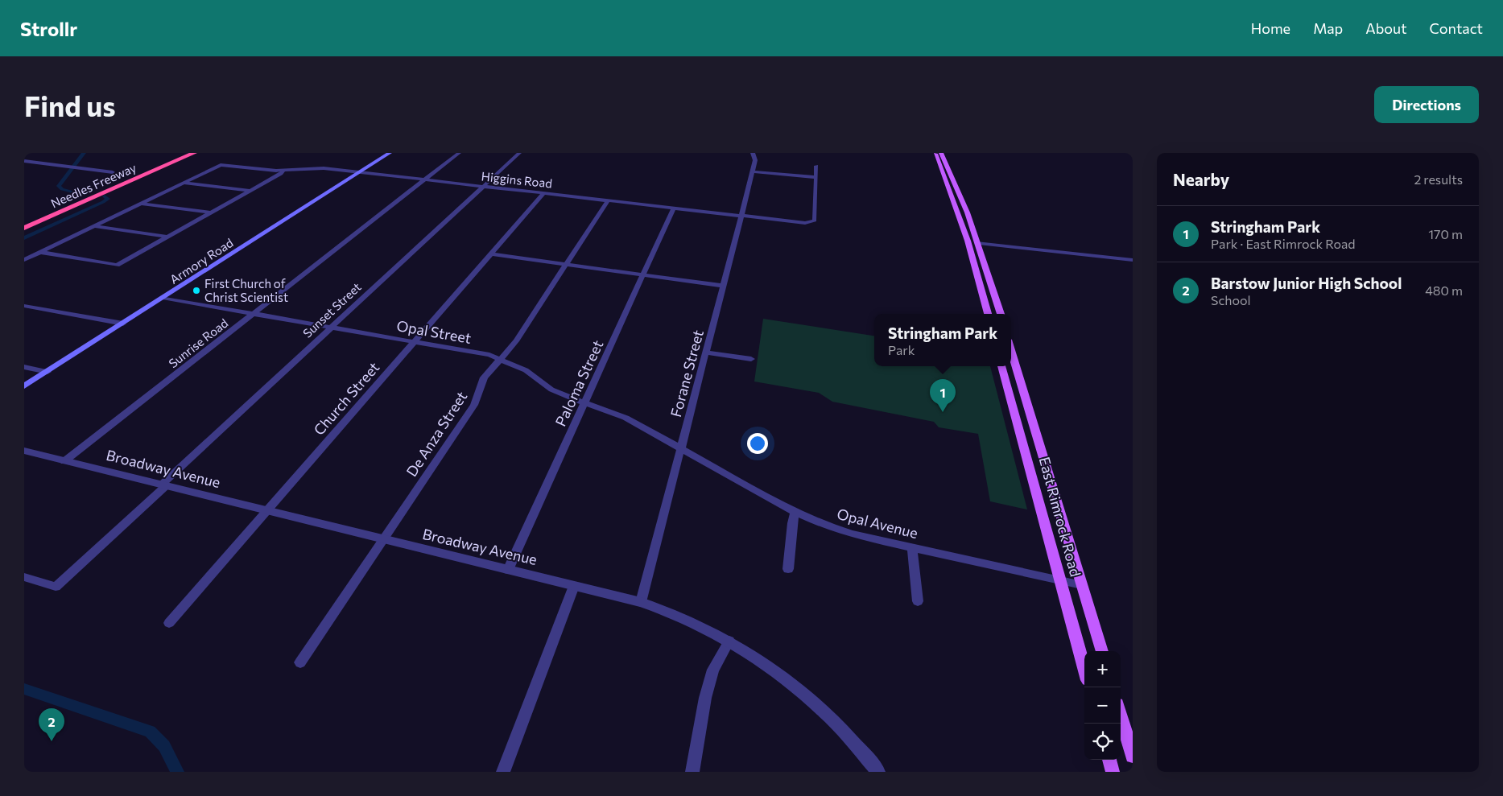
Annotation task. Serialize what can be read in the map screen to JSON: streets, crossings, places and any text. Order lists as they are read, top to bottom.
{
  "streets": {
    "highway": ["Needles Freeway"],
    "main road": ["Armory Road", "East Rimrock Road"],
    "street": [
      "Higgins Road",
      "Sunset Street",
      "Opal Street",
      "Sunrise Road",
      "Forane Street",
      "Paloma Street",
      "Church Street",
      "De Anza Street",
      "Broadway Avenue",
      "Opal Avenue"
    ]
  },
  "crossings": [
    ["Higgins Road", "Armory Road"],
    ["Higgins Road", "Sunset Street"],
    ["Higgins Road", "Sunrise Road"],
    ["Higgins Road", "Forane Street"],
    ["Higgins Road", "Paloma Street"],
    ["Higgins Road", "Church Street"],
    ["Higgins Road", "De Anza Street"],
    ["Armory Road", "Opal Street"],
    ["Sunset Street", "Opal Street"],
    ["Sunset Street", "Broadway Avenue"],
    ["Opal Street", "Sunrise Road"],
    ["Opal Street", "Forane Street"],
    ["Opal Street", "Paloma Street"],
    ["Opal Street", "Church Street"],
    ["Opal Street", "De Anza Street"],
    ["Opal Street", "Opal Avenue"],
    ["Sunrise Road", "Broadway Avenue"],
    ["Forane Street", "Broadway Avenue"],
    ["Forane Street", "Opal Avenue"],
    ["Paloma Street", "Broadway Avenue"],
    ["Church Street", "Broadway Avenue"],
    ["De Anza Street", "Broadway Avenue"],
    ["East Rimrock Road", "Opal Avenue"]
  ],
  "places": ["First Church of Christ Scientist"],
  "page": {
    "header": "Strollr",
    "nav": [
      "Home",
      "Map",
      "About",
      "Contact"
    ],
    "buttons": "Directions",
    "title": "Find us",
    "heading": ["Nearby", "2 results"],
    "list": [
      {
        "mark": "1",
        "name": "Stringham Park",
        "note": "Park · East Rimrock Road",
        "value": "170 m"
      },
      {
        "mark": "2",
        "name": "Barstow Junior High School",
        "note": "School",
        "value": "480 m"
      }
    ],
    "popup": ["Stringham Park", "Park"],
    "pins": ["1", "2"],
    "map_buttons": ["+", "−"]
  }
}
